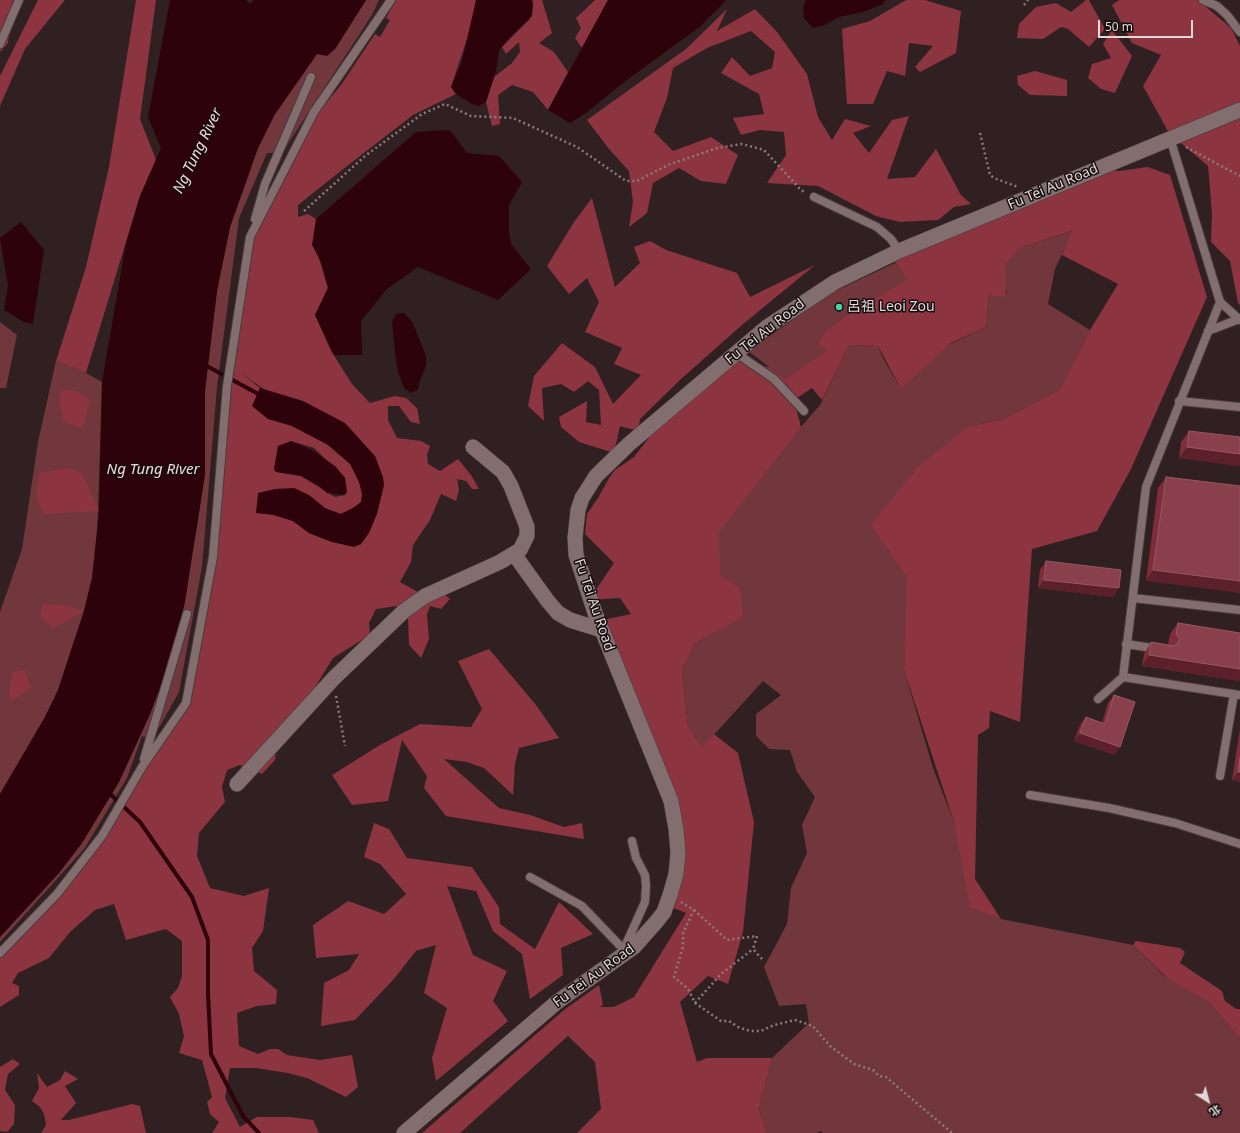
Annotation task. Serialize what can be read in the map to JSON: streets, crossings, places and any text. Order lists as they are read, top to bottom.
{
  "streets": {
    "street": ["Fu Tei Au Road"]
  },
  "water": ["Ng Tung River"],
  "places": ["呂祖 Leoi Zou"],
  "scale_bar": "50 m",
  "north": "bottom right"
}
